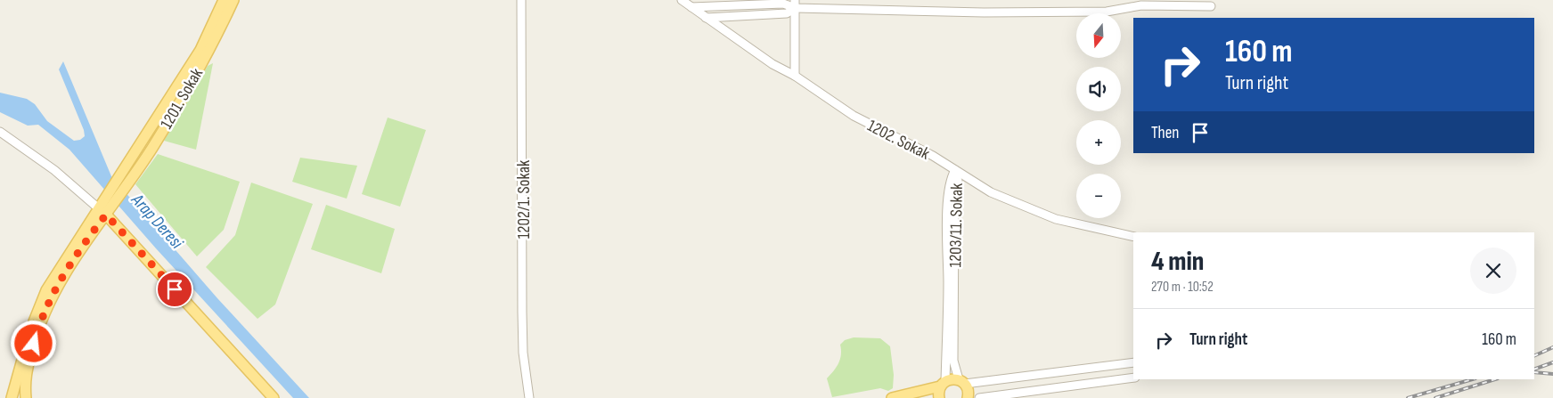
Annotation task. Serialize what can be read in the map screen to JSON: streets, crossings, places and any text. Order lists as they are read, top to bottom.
{
  "streets": {
    "main road": ["1201. Sokak"],
    "street": ["1202. Sokak", "1202/1. Sokak", "1203/11. Sokak"]
  },
  "crossings": [
    ["1202. Sokak", "1203/11. Sokak"]
  ],
  "water": ["Arap Deresi"],
  "north": "bottom",
  "page": {
    "map_buttons": ["+", "−"],
    "turn": ["160 m", "Turn right"],
    "then": "Then",
    "heading": ["4 min", "270 m · 10:52"],
    "list": [
      {
        "name": "Turn right",
        "value": "160 m"
      }
    ]
  }
}
